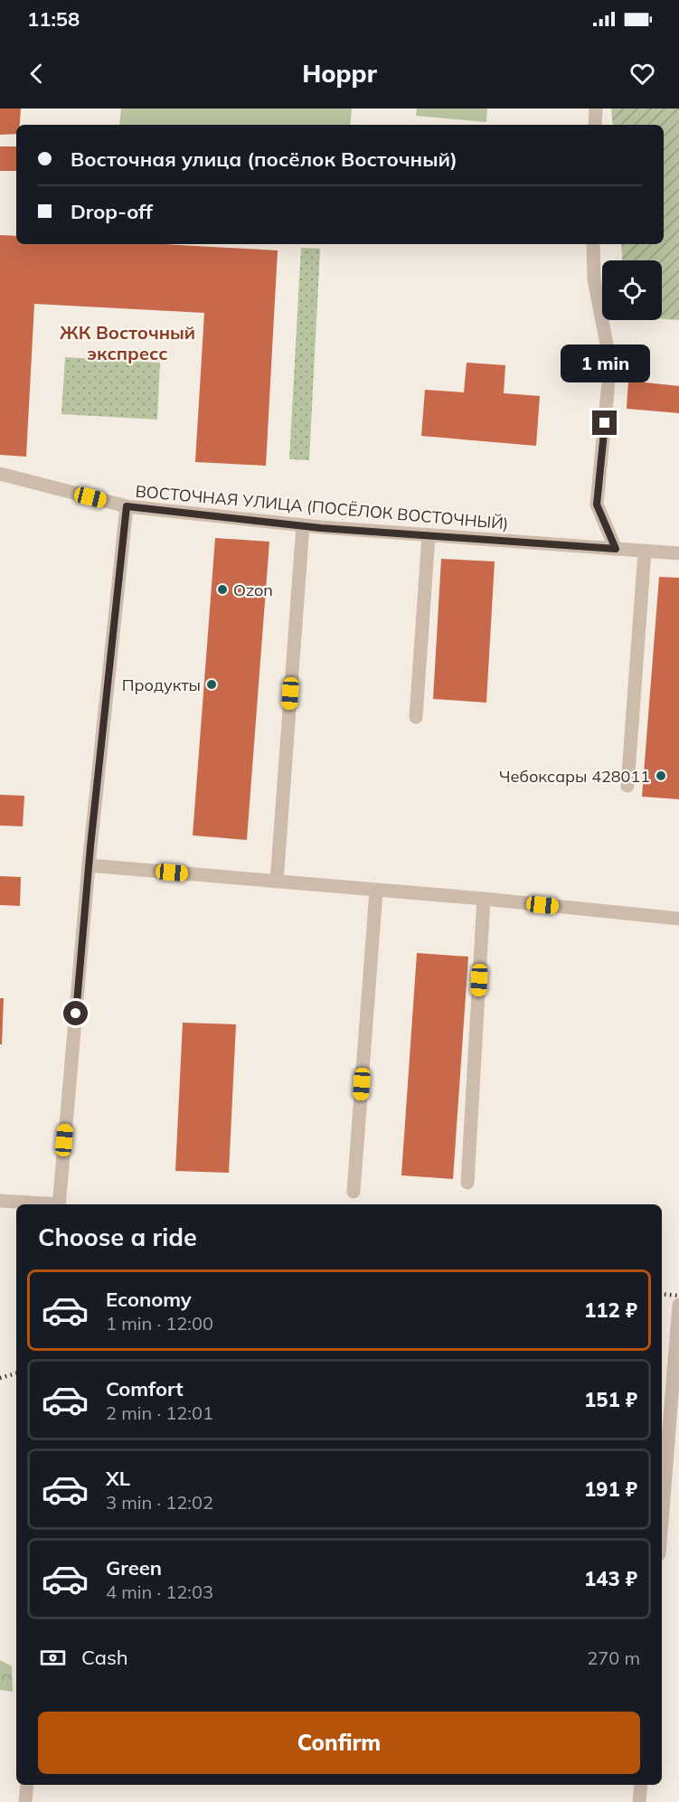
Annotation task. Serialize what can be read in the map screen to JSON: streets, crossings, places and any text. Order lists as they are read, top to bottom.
{
  "streets": {
    "street": ["ВОСТОЧНАЯ УЛИЦА (ПОСЁЛОК ВОСТОЧНЫЙ)"]
  },
  "districts": ["ЖК Восточный экспресс"],
  "places": ["Ozon", "Продукты", "Чебоксары 428011"],
  "page": {
    "status": "11:58",
    "header": "Hoppr",
    "banner": ["Восточная улица (посёлок Восточный)", "Drop-off"],
    "bubble": "1 min",
    "heading": "Choose a ride",
    "list": [
      {
        "name": "Economy",
        "note": "1 min · 12:00",
        "value": "112 ₽"
      },
      {
        "name": "Comfort",
        "note": "2 min · 12:01",
        "value": "151 ₽"
      },
      {
        "name": "XL",
        "note": "3 min · 12:02",
        "value": "191 ₽"
      },
      {
        "name": "Green",
        "note": "4 min · 12:03",
        "value": "143 ₽"
      }
    ],
    "pay": ["Cash", "270 m"],
    "buttons": "Confirm"
  }
}
